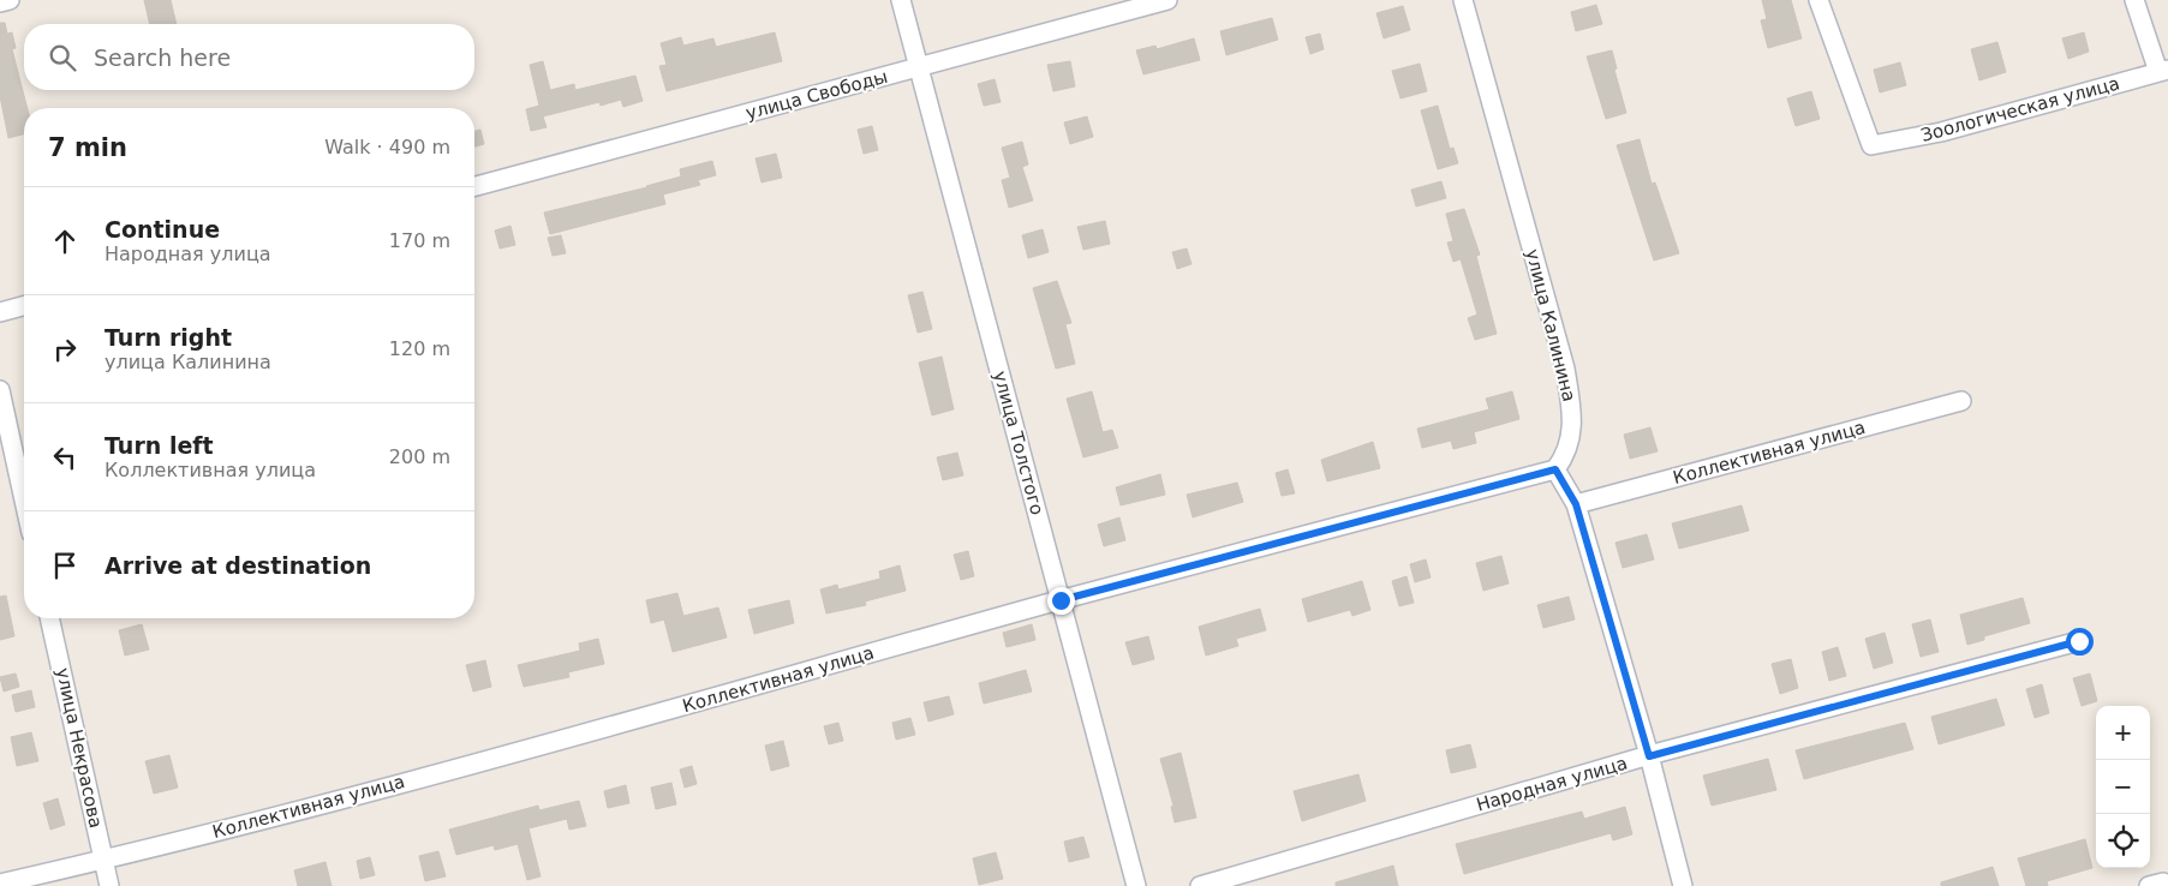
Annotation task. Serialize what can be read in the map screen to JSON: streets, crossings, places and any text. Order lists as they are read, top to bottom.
{
  "streets": {
    "street": [
      "улица Свободы",
      "Зоологическая улица",
      "улица Калинина",
      "улица Толстого",
      "Коллективная улица",
      "улица Некрасова",
      "Народная улица"
    ]
  },
  "crossings": [
    ["улица Свободы", "улица Толстого"],
    ["улица Калинина", "Коллективная улица"],
    ["улица Толстого", "Коллективная улица"],
    ["Коллективная улица", "улица Некрасова"]
  ],
  "page": {
    "search": "Search here",
    "heading": ["7 min", "Walk · 490 m"],
    "list": [
      ["Continue", "Народная улица", "170 m"],
      ["Turn right", "улица Калинина", "120 m"],
      ["Turn left", "Коллективная улица", "200 m"],
      "Arrive at destination"
    ],
    "map_buttons": ["+", "−"]
  }
}
